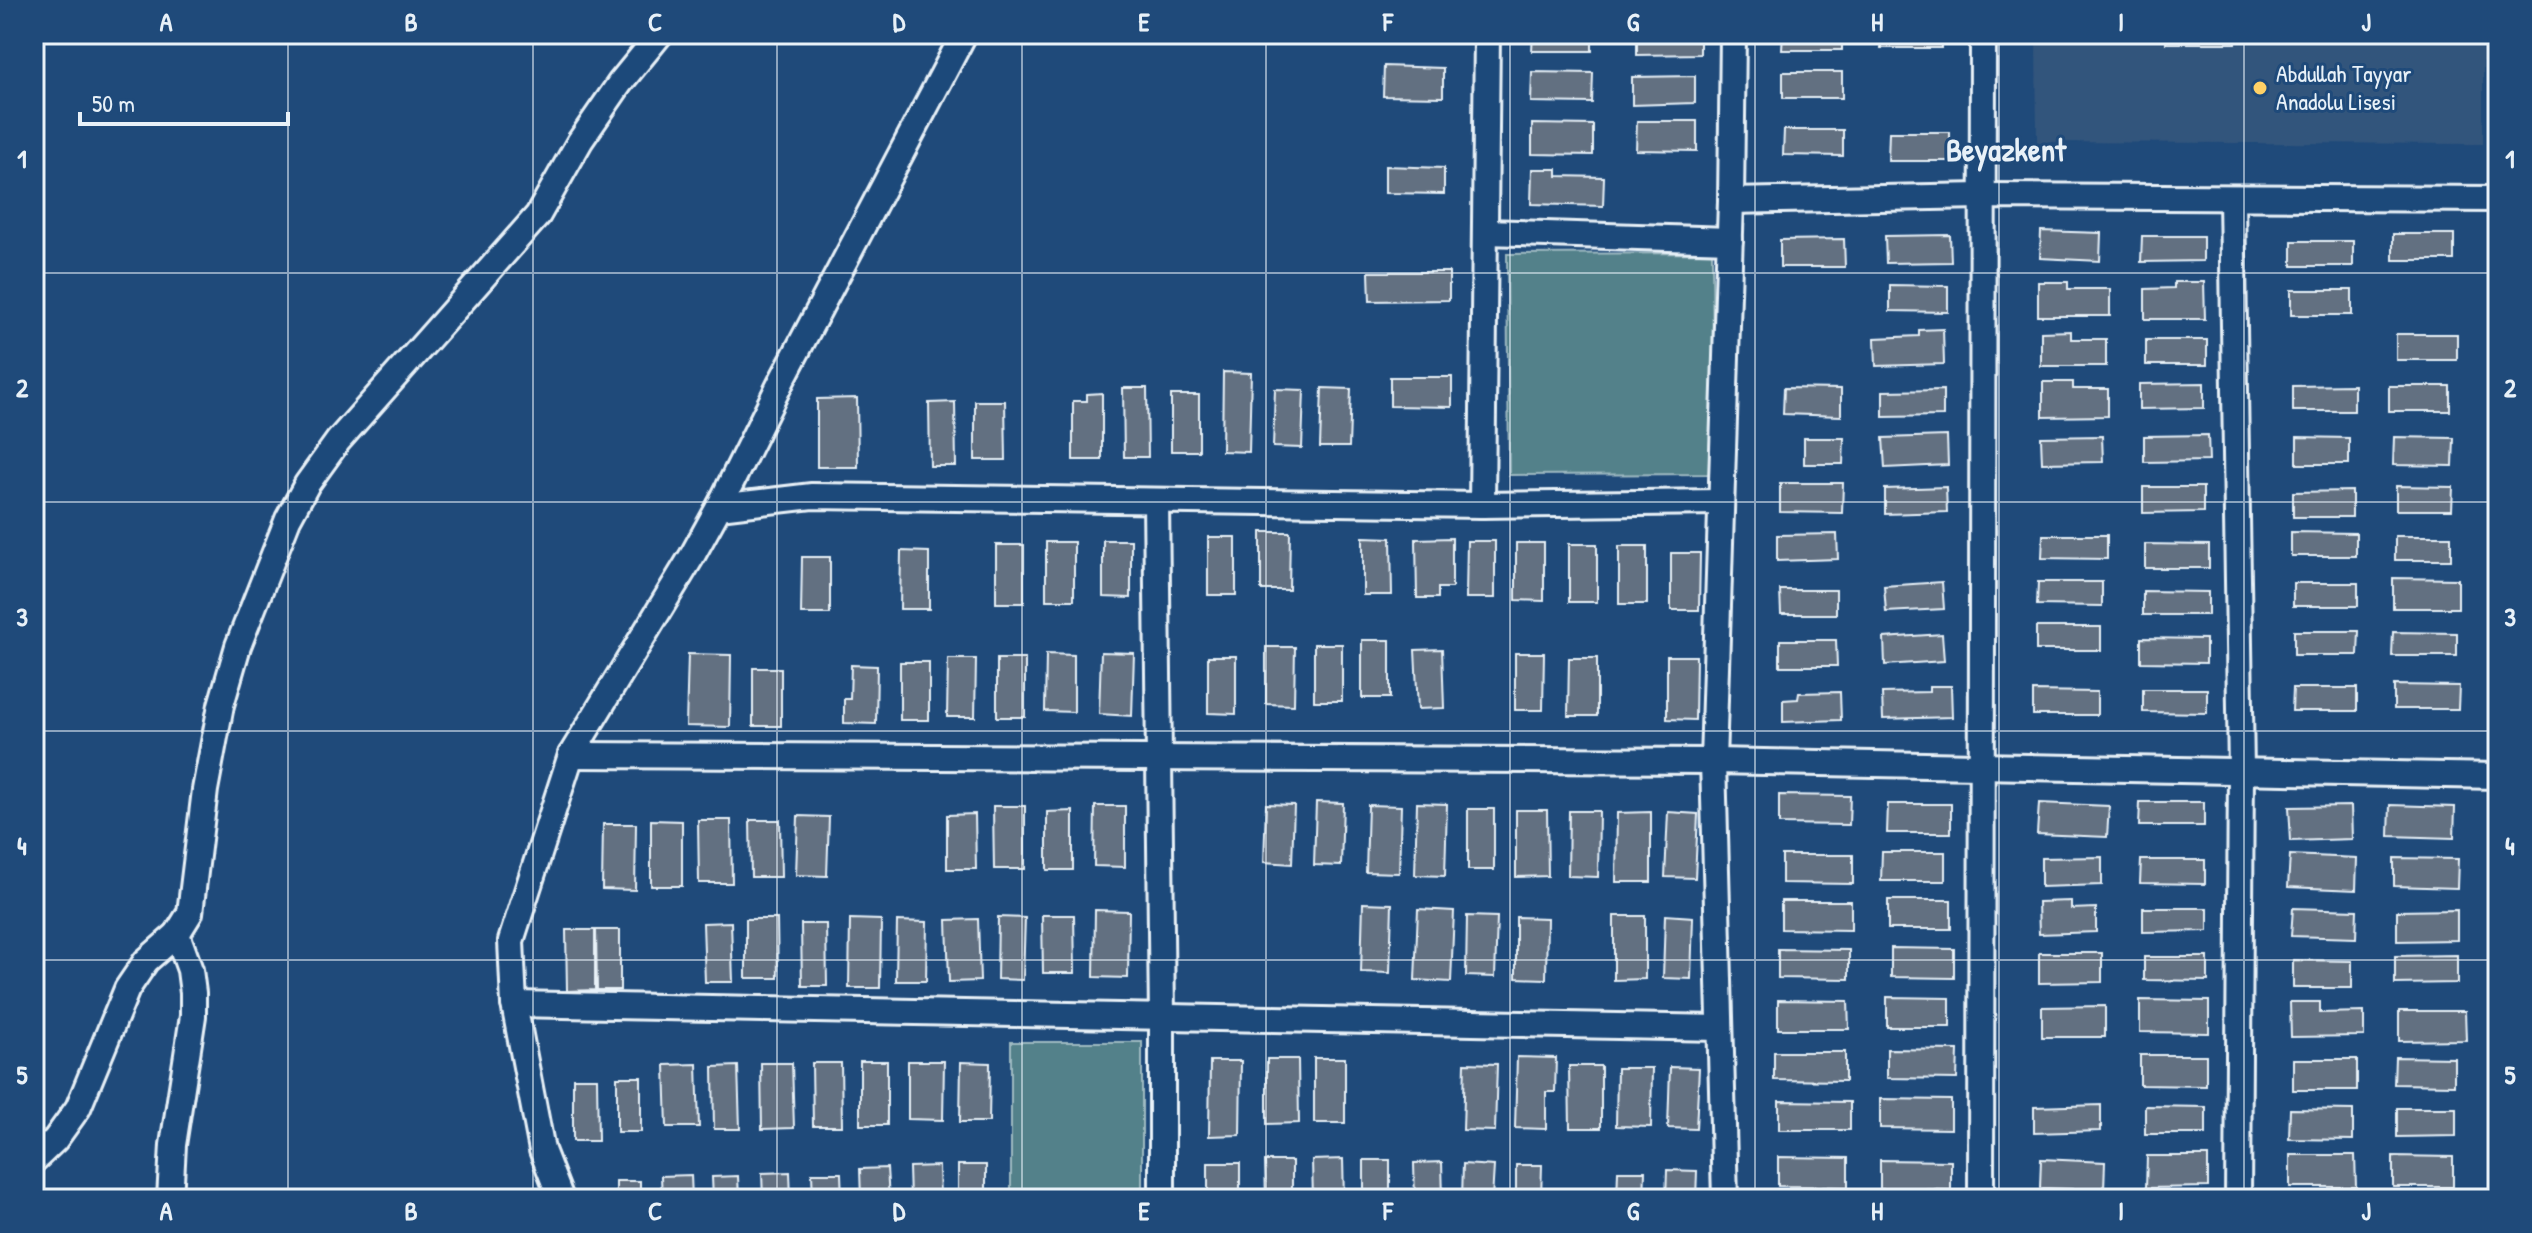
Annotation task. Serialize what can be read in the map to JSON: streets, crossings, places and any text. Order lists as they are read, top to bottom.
{
  "districts": ["Beyazkent"],
  "places": ["Abdullah Tayyar Anadolu Lisesi"],
  "scale_bar": "50 m",
  "grid": {
    "columns": [
      "A",
      "B",
      "C",
      "D",
      "E",
      "F",
      "G",
      "H",
      "I",
      "J"
    ],
    "rows": [
      "1",
      "2",
      "3",
      "4",
      "5"
    ]
  }
}
